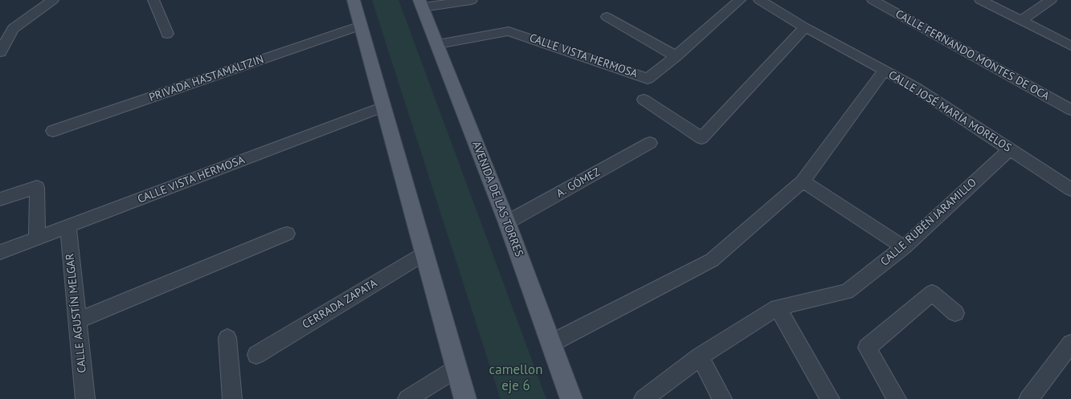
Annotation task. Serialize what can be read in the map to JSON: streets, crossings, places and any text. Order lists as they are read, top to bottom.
{
  "streets": {
    "main road": ["AVENIDA DE LAS TORRES"],
    "street": [
      "CALLE FERNANDO MONTES DE OCA",
      "CALLE VISTA HERMOSA",
      "PRIVADA HASTAMALTZIN",
      "CALLE JOSÉ MARÍA MORELOS",
      "A. GÓMEZ",
      "CALLE RUBÉN JARAMILLO",
      "CERRADA ZAPATA",
      "CALLE AGUSTÍN MELGAR"
    ]
  },
  "crossings": [
    ["CALLE VISTA HERMOSA", "AVENIDA DE LAS TORRES"],
    ["CALLE VISTA HERMOSA", "CALLE AGUSTÍN MELGAR"],
    ["CALLE JOSÉ MARÍA MORELOS", "CALLE RUBÉN JARAMILLO"],
    ["A. GÓMEZ", "AVENIDA DE LAS TORRES"]
  ],
  "parks": ["camellon eje 6"]
}
